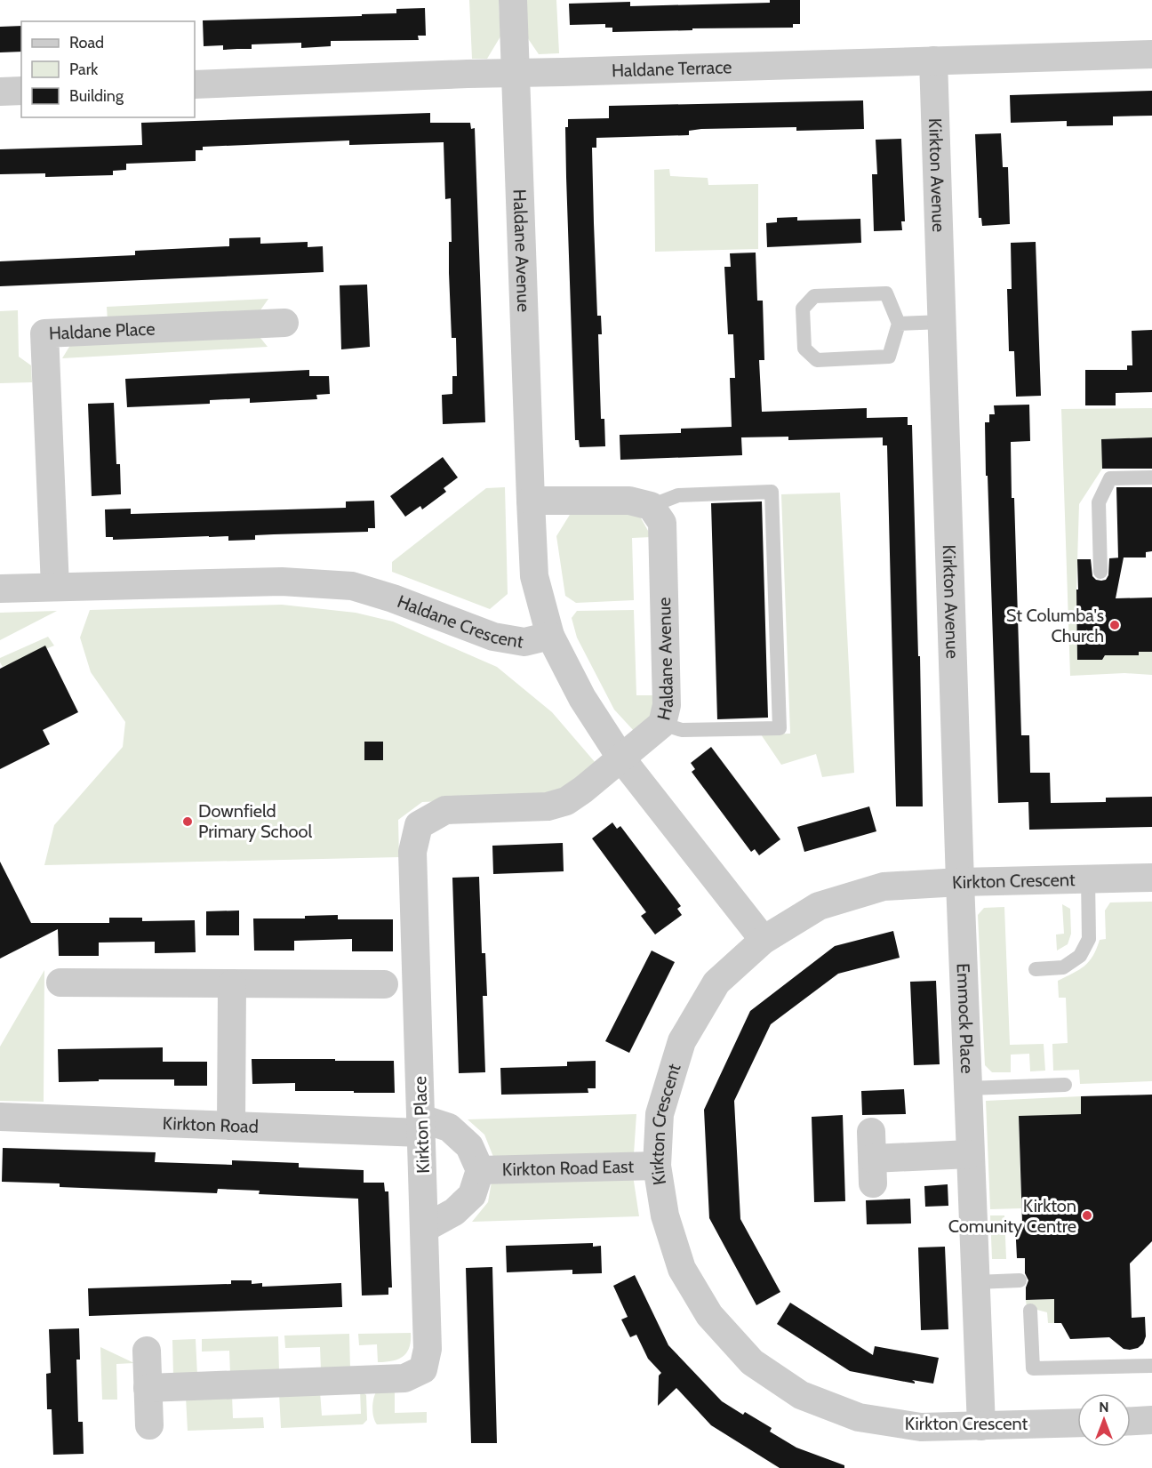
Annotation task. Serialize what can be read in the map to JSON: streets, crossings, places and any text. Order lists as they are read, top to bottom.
{
  "streets": {
    "street": [
      "Haldane Terrace",
      "Kirkton Avenue",
      "Haldane Avenue",
      "Haldane Place",
      "Haldane Crescent",
      "Kirkton Crescent",
      "Emmock Place",
      "Kirkton Road",
      "Kirkton Place",
      "Kirkton Road East"
    ]
  },
  "crossings": [
    ["Haldane Terrace", "Kirkton Avenue"],
    ["Haldane Terrace", "Haldane Avenue"],
    ["Kirkton Avenue", "Kirkton Crescent"],
    ["Kirkton Avenue", "Emmock Place"],
    ["Haldane Avenue", "Haldane Crescent"],
    ["Haldane Avenue", "Kirkton Place"],
    ["Haldane Place", "Haldane Crescent"],
    ["Haldane Crescent", "Kirkton Crescent"],
    ["Haldane Crescent", "Kirkton Place"],
    ["Kirkton Crescent", "Emmock Place"],
    ["Kirkton Crescent", "Kirkton Road East"],
    ["Kirkton Road", "Kirkton Place"],
    ["Kirkton Road", "Kirkton Road East"],
    ["Kirkton Place", "Kirkton Road East"]
  ],
  "places": ["St Columba's Church", "Downfield Primary School", "Kirkton Comunity Centre"],
  "legend": ["Road", "Park", "Building"],
  "north": "top"
}
